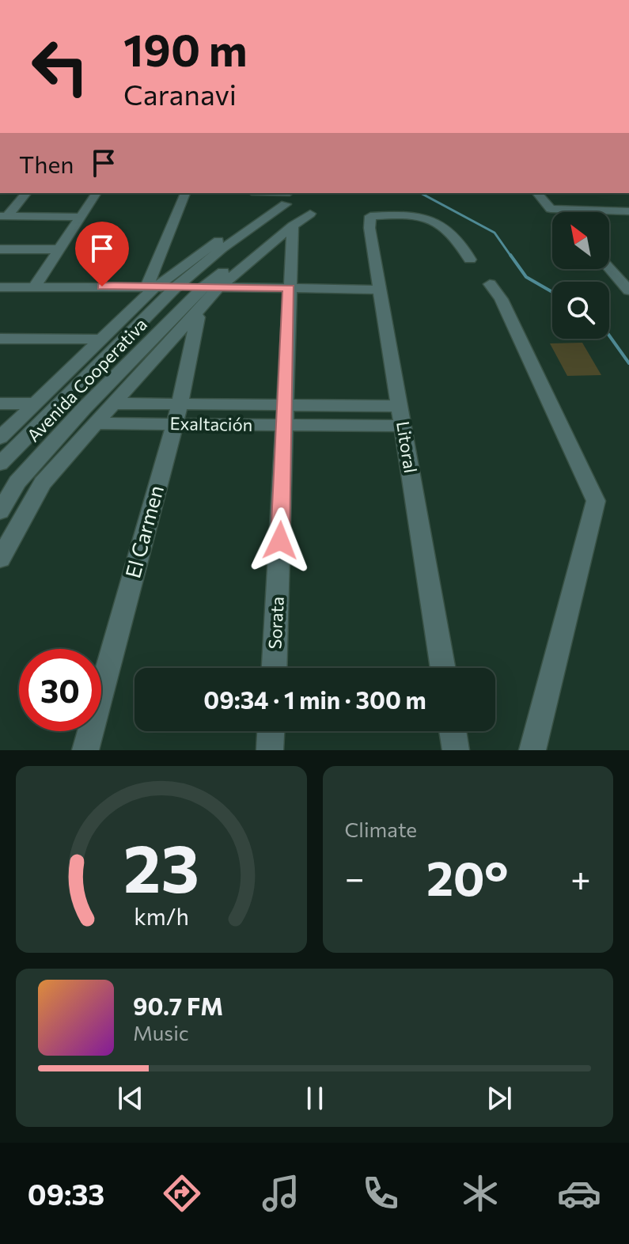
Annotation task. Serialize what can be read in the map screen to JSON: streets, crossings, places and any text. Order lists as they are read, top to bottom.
{
  "streets": {
    "street": [
      "Avenida Cooperativa",
      "Exaltación",
      "Litoral",
      "El Carmen",
      "Sorata"
    ]
  },
  "crossings": [
    ["Avenida Cooperativa", "Sorata"],
    ["Exaltación", "Litoral"],
    ["Exaltación", "El Carmen"],
    ["Exaltación", "Sorata"]
  ],
  "north": "top left",
  "page": {
    "turn": ["190 m", "Caranavi"],
    "then": "Then",
    "limit": "30",
    "trip": "09:34 · 1 min · 300 m",
    "tile": "Climate",
    "heat": ["−", "20°", "+"],
    "song": ["90.7 FM", "Music"],
    "tabs": "09:33",
    "gauge": ["23", "km/h"]
  }
}
